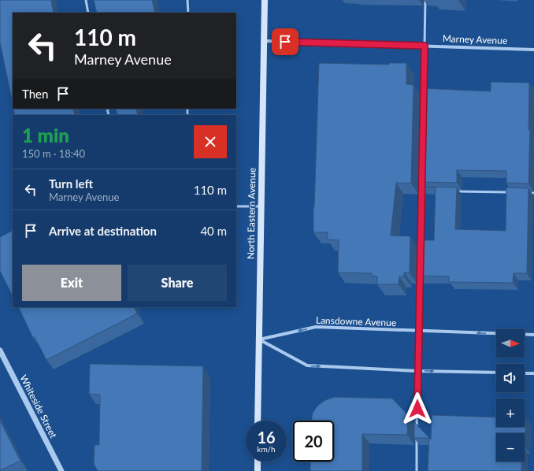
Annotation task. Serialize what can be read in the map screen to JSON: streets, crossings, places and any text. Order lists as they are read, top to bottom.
{
  "streets": {
    "main road": ["North Eastern Avenue"],
    "street": ["Marney Avenue", "Lansdowne Avenue", "Whiteside Street"]
  },
  "crossings": [
    ["Marney Avenue", "North Eastern Avenue"],
    ["North Eastern Avenue", "Lansdowne Avenue"]
  ],
  "one_way": ["Lansdowne Avenue"],
  "north": "right",
  "page": {
    "turn": ["110 m", "Marney Avenue"],
    "then": "Then",
    "heading": ["1 min", "150 m · 18:40"],
    "list": [
      {
        "name": "Turn left",
        "note": "Marney Avenue",
        "value": "110 m"
      },
      {
        "name": "Arrive at destination",
        "value": "40 m"
      }
    ],
    "buttons": ["Exit", "Share"],
    "map_buttons": ["+", "−"],
    "speed": "16 km/h",
    "limit": "20"
  }
}
